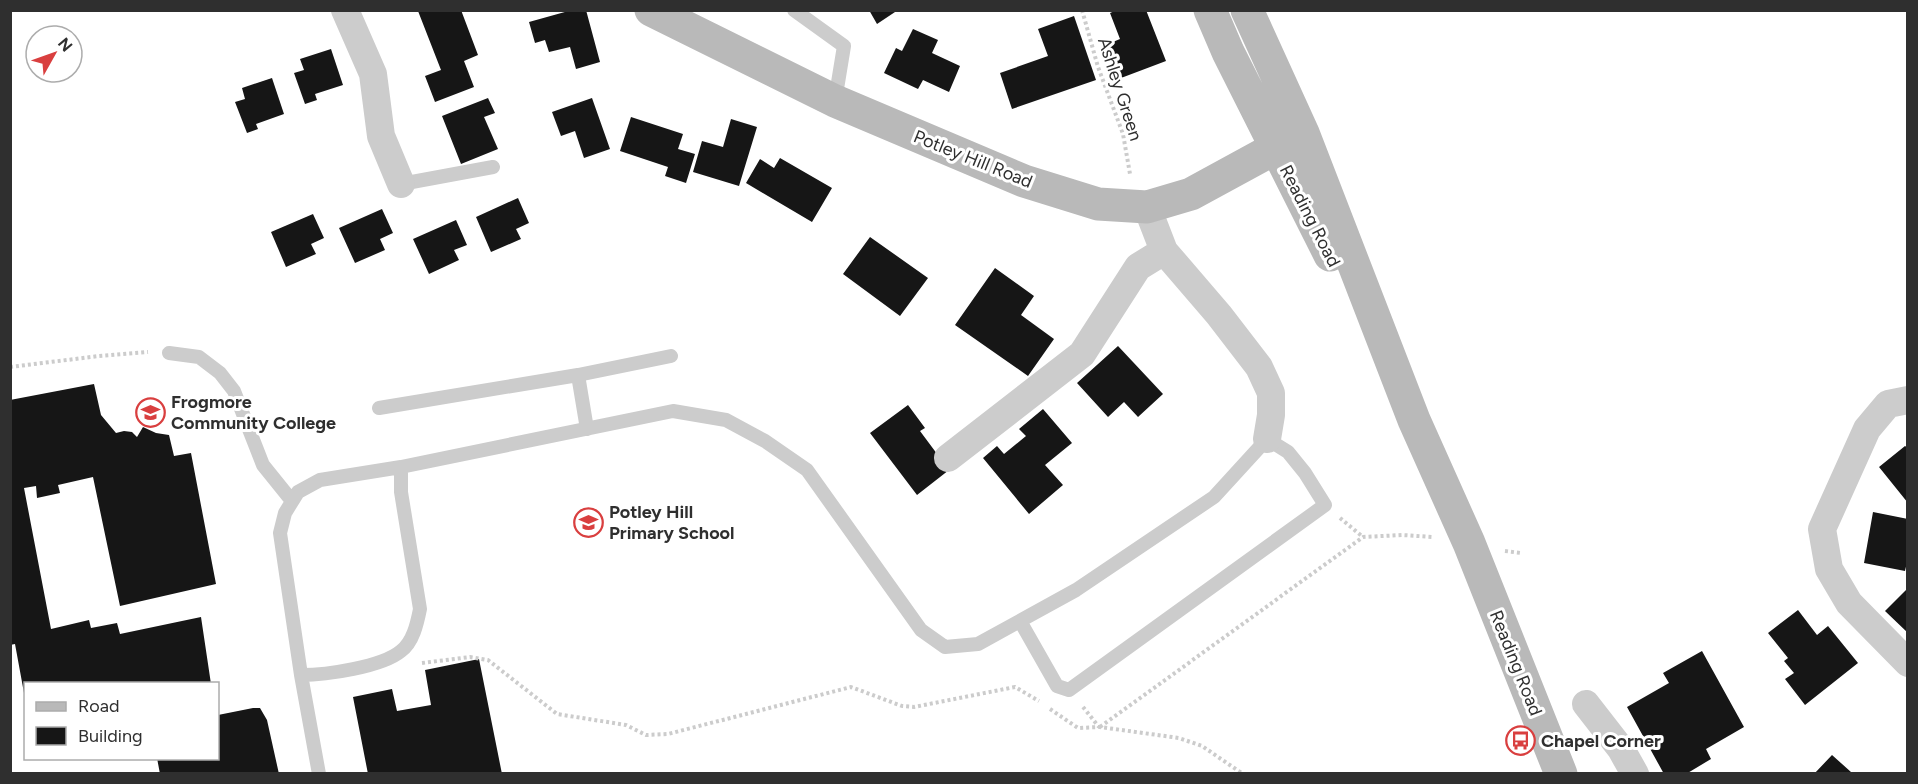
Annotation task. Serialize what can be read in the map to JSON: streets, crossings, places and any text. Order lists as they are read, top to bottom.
{
  "streets": {
    "main road": ["Potley Hill Road", "Reading Road"],
    "path": ["Ashley Green"]
  },
  "crossings": [
    ["Ashley Green", "Potley Hill Road"],
    ["Potley Hill Road", "Reading Road"]
  ],
  "places": {
    "school or university": ["Frogmore Community College", "Potley Hill Primary School"],
    "bus stop": ["Chapel Corner"]
  },
  "legend": ["Road", "Building"],
  "north": "top right"
}
